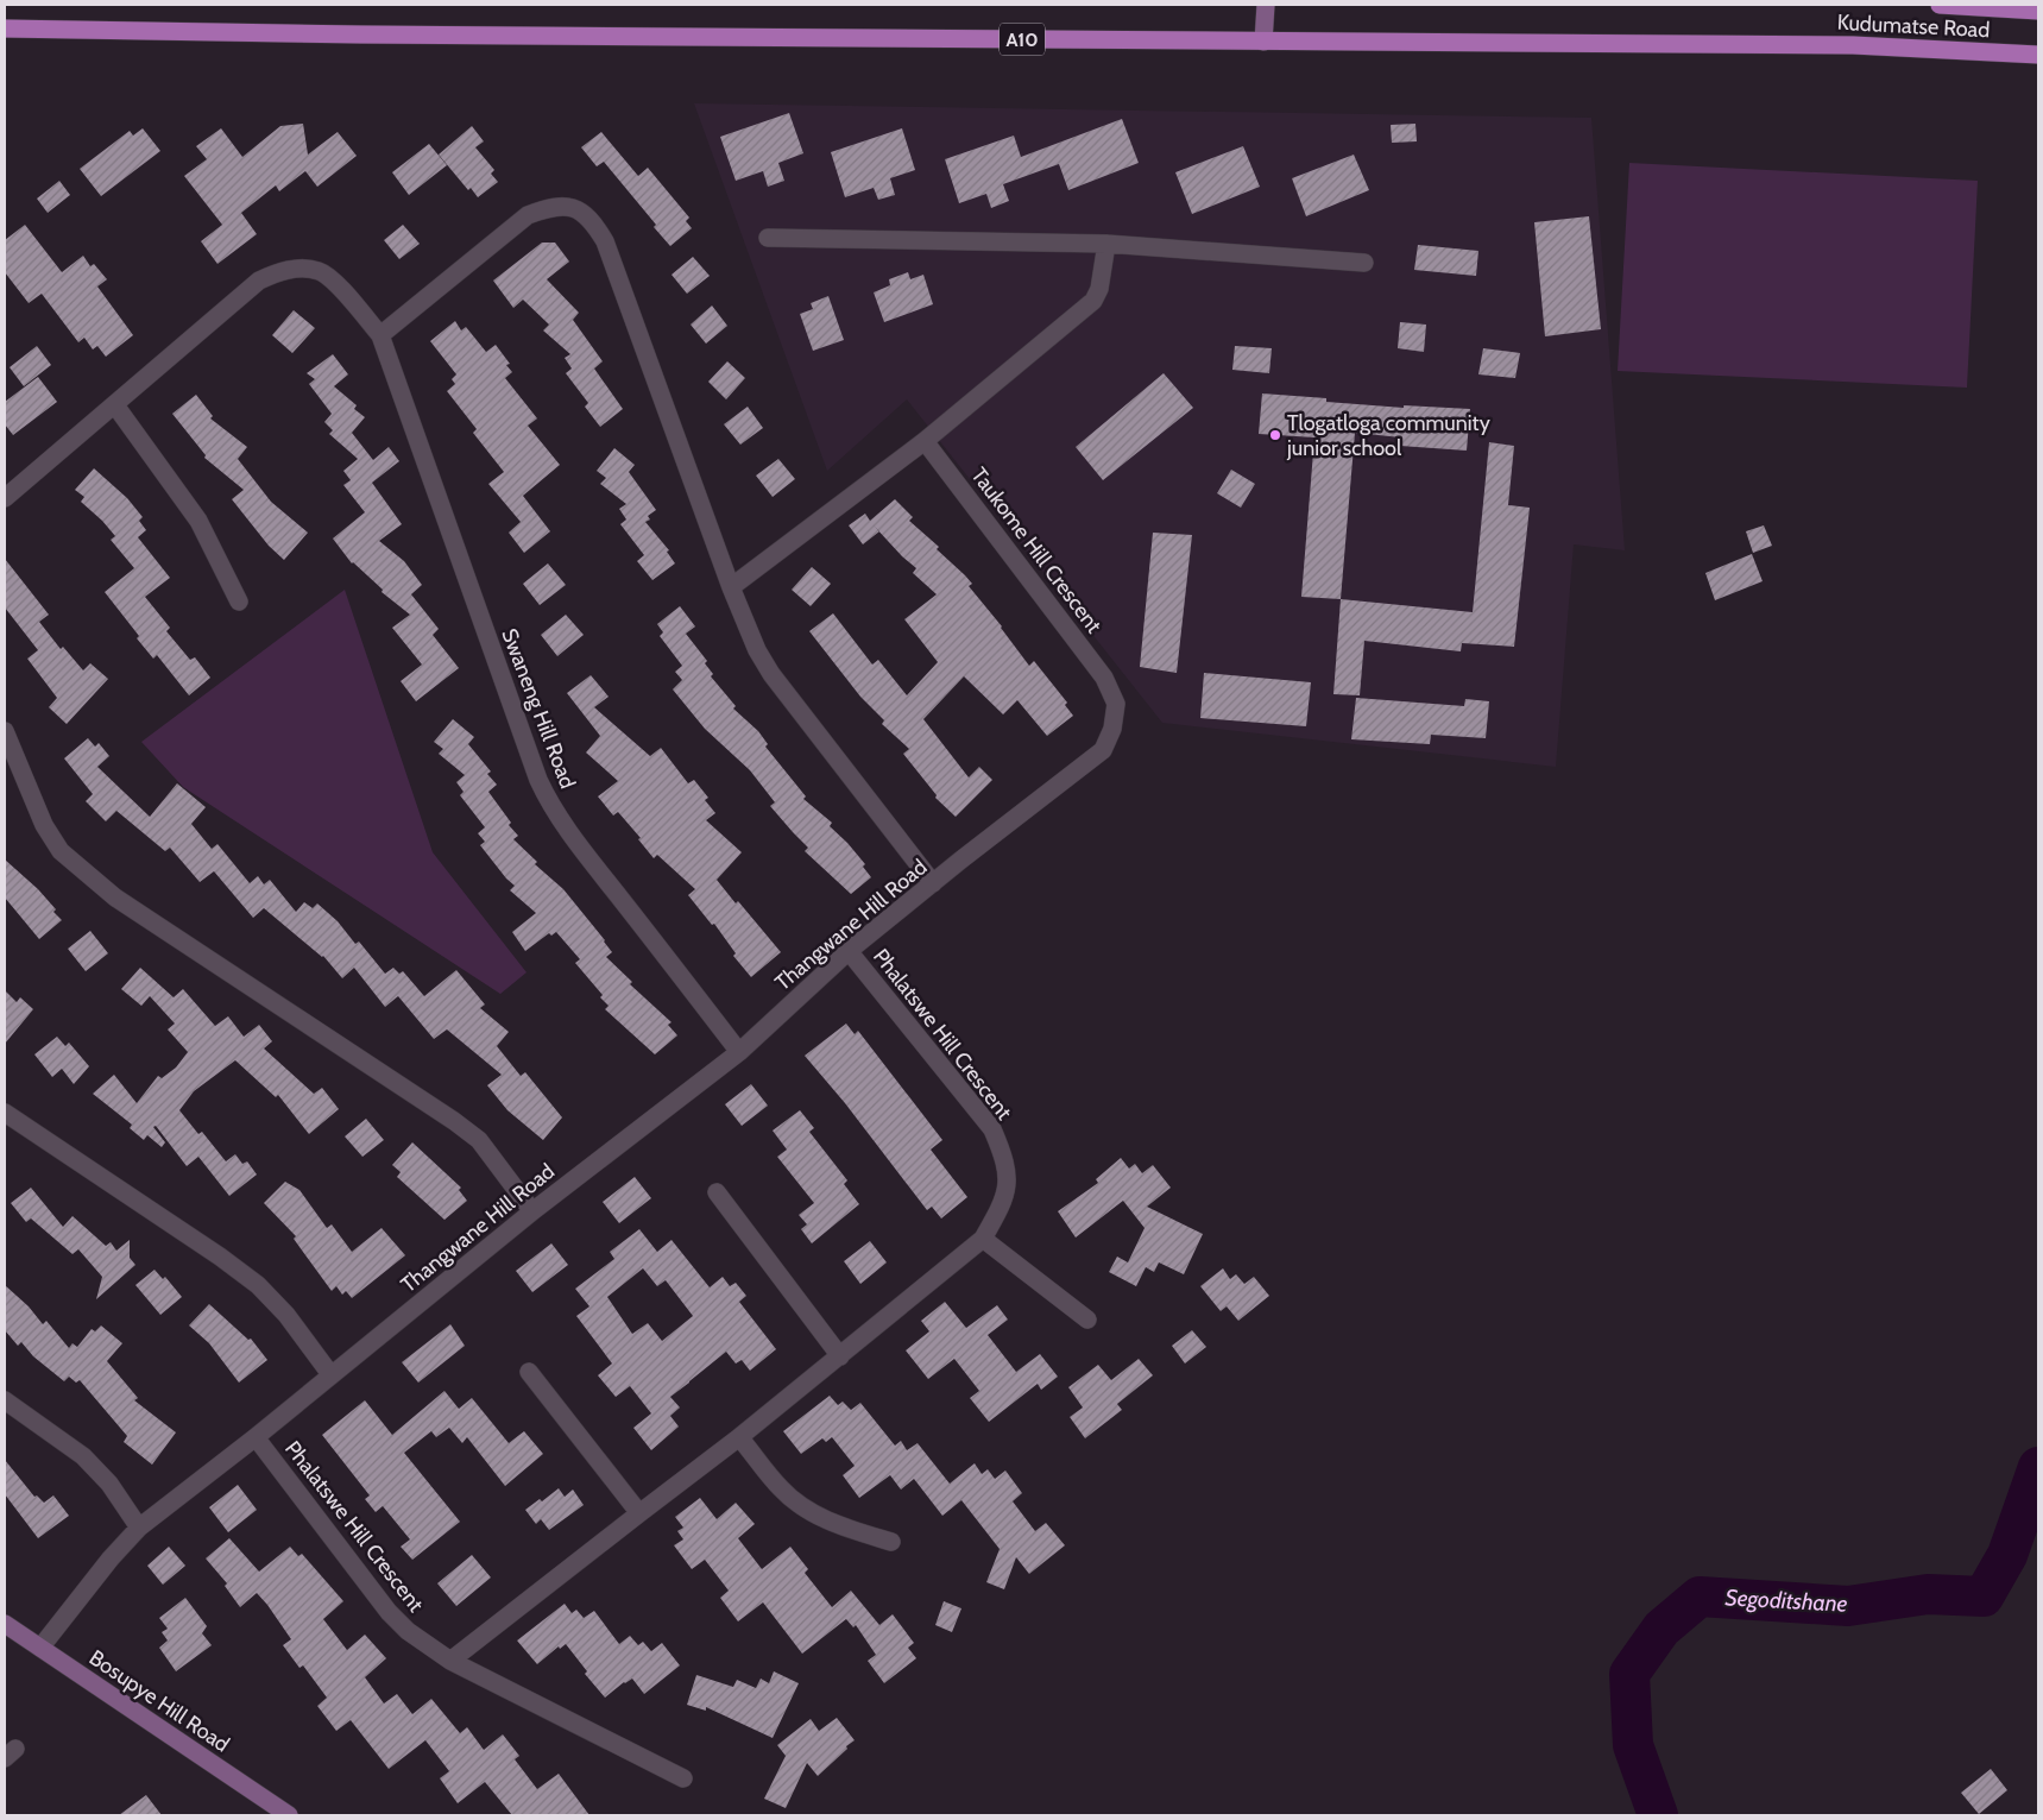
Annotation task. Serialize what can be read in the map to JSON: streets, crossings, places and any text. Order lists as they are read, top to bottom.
{
  "streets": {
    "main road": ["Kudumatse Road", "A10"],
    "street": [
      "Taukome Hill Crescent",
      "Swaneng Hill Road",
      "Thangwane Hill Road",
      "Phalatswe Hill Crescent",
      "Bosupye Hill Road"
    ]
  },
  "crossings": [
    ["Taukome Hill Crescent", "Thangwane Hill Road"],
    ["Swaneng Hill Road", "Thangwane Hill Road"],
    ["Thangwane Hill Road", "Phalatswe Hill Crescent"],
    ["Thangwane Hill Road", "Bosupye Hill Road"]
  ],
  "water": ["Segoditshane"],
  "places": ["Tlogatloga community junior school"]
}
